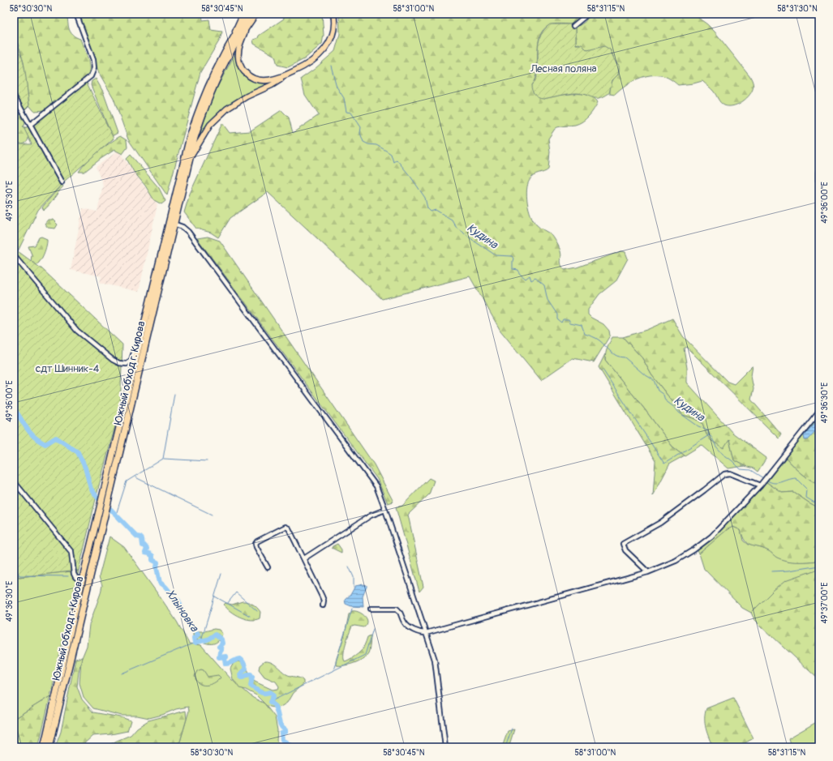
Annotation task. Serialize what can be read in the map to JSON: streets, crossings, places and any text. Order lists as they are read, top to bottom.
{
  "streets": {
    "highway": ["Южный обход г. Кирова"]
  },
  "water": ["Кудина", "Хлыновка"],
  "parks": ["Лесная поляна", "сдт Шинник-4"],
  "coordinates": [
    "58°30'30\"N",
    "58°30'45\"N",
    "58°31'00\"N",
    "58°31'15\"N",
    "58°31'30\"N",
    "49°35'30\"E",
    "49°36'00\"E",
    "49°36'30\"E",
    "49°37'00\"E"
  ]
}
